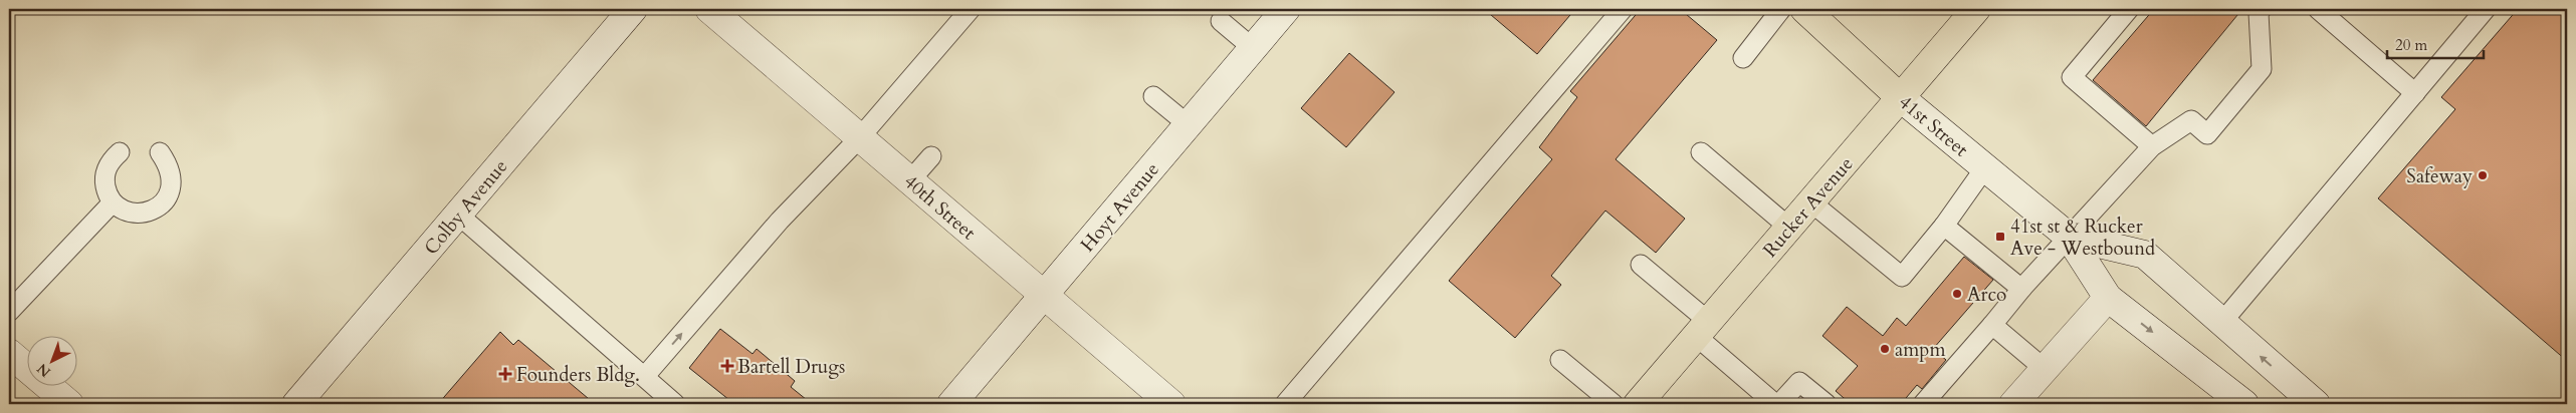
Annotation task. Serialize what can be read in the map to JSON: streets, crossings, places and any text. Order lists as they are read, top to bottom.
{
  "streets": {
    "main road": ["41st Street", "Rucker Avenue"],
    "street": ["Colby Avenue", "40th Street", "Hoyt Avenue"]
  },
  "crossings": [
    ["41st Street", "Rucker Avenue"],
    ["40th Street", "Hoyt Avenue"]
  ],
  "places": {
    "other": ["Safeway", "Arco", "ampm"],
    "transit": ["41st st & Rucker Ave - Westbound"],
    "health": ["Bartell Drugs", "Founders Bldg."]
  },
  "scale_bar": "20 m",
  "north": "bottom left"
}
